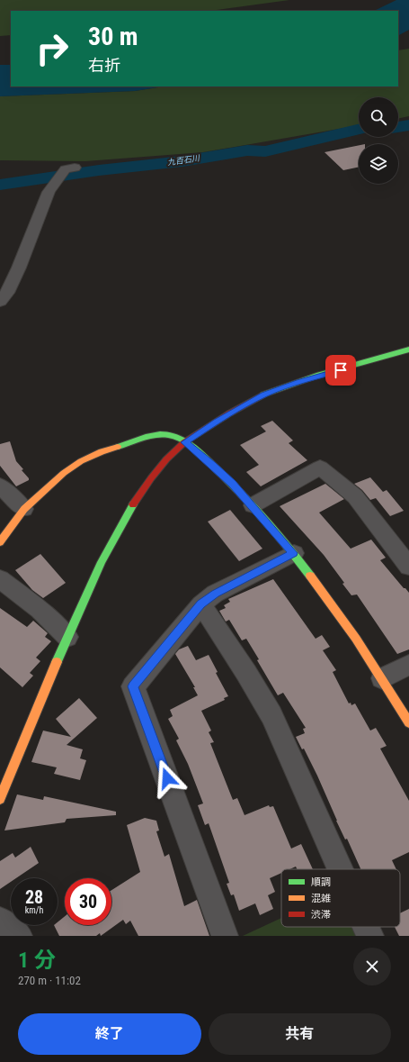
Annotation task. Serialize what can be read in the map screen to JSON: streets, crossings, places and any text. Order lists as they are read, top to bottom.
{
  "water": ["九百石川"],
  "legend": ["順調", "混雑", "渋滞"],
  "page": {
    "turn": ["30 m", "右折"],
    "speed": "28 km/h",
    "limit": "30",
    "heading": ["1 分", "270 m · 11:02"],
    "buttons": ["終了", "共有"]
  }
}
